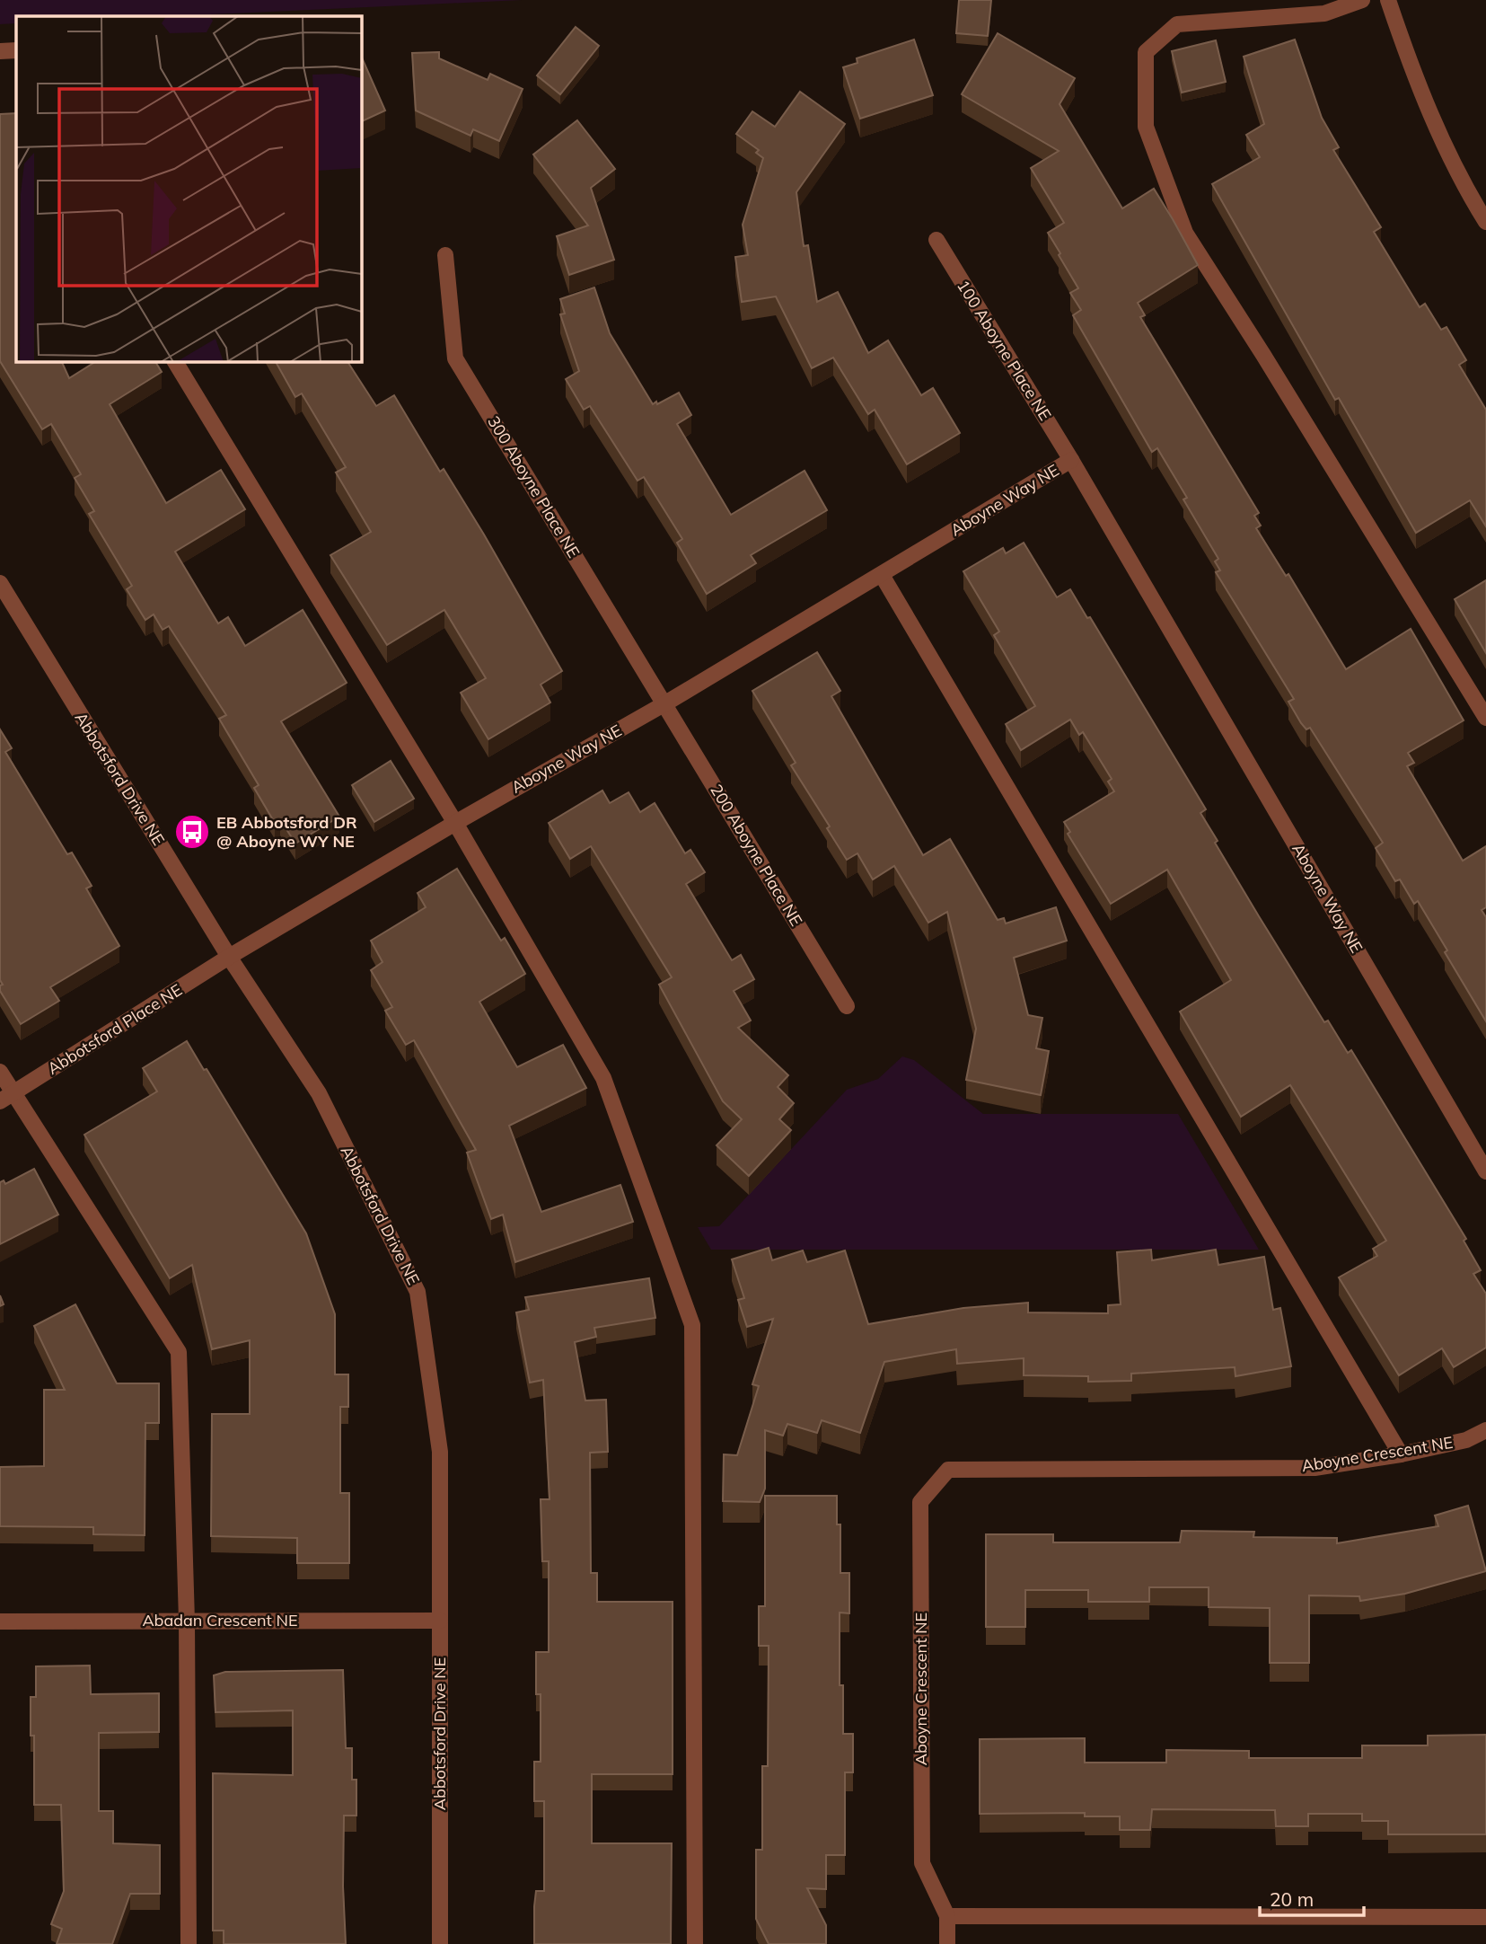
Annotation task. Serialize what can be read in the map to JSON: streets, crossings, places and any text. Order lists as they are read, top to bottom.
{
  "streets": {
    "street": [
      "100 Aboyne Place NE",
      "300 Aboyne Place NE",
      "Aboyne Way NE",
      "Abbotsford Drive NE",
      "200 Aboyne Place NE",
      "Abbotsford Place NE",
      "Aboyne Crescent NE",
      "Abadan Crescent NE"
    ]
  },
  "crossings": [
    ["100 Aboyne Place NE", "Aboyne Way NE"],
    ["300 Aboyne Place NE", "Aboyne Way NE"],
    ["300 Aboyne Place NE", "200 Aboyne Place NE"],
    ["Aboyne Way NE", "Abbotsford Drive NE"],
    ["Aboyne Way NE", "200 Aboyne Place NE"],
    ["Aboyne Way NE", "Abbotsford Place NE"],
    ["Abbotsford Drive NE", "Abbotsford Place NE"],
    ["Abbotsford Drive NE", "Abadan Crescent NE"]
  ],
  "places": {
    "bus stop": ["EB Abbotsford DR @ Aboyne WY NE"]
  },
  "scale_bar": "20 m"
}
